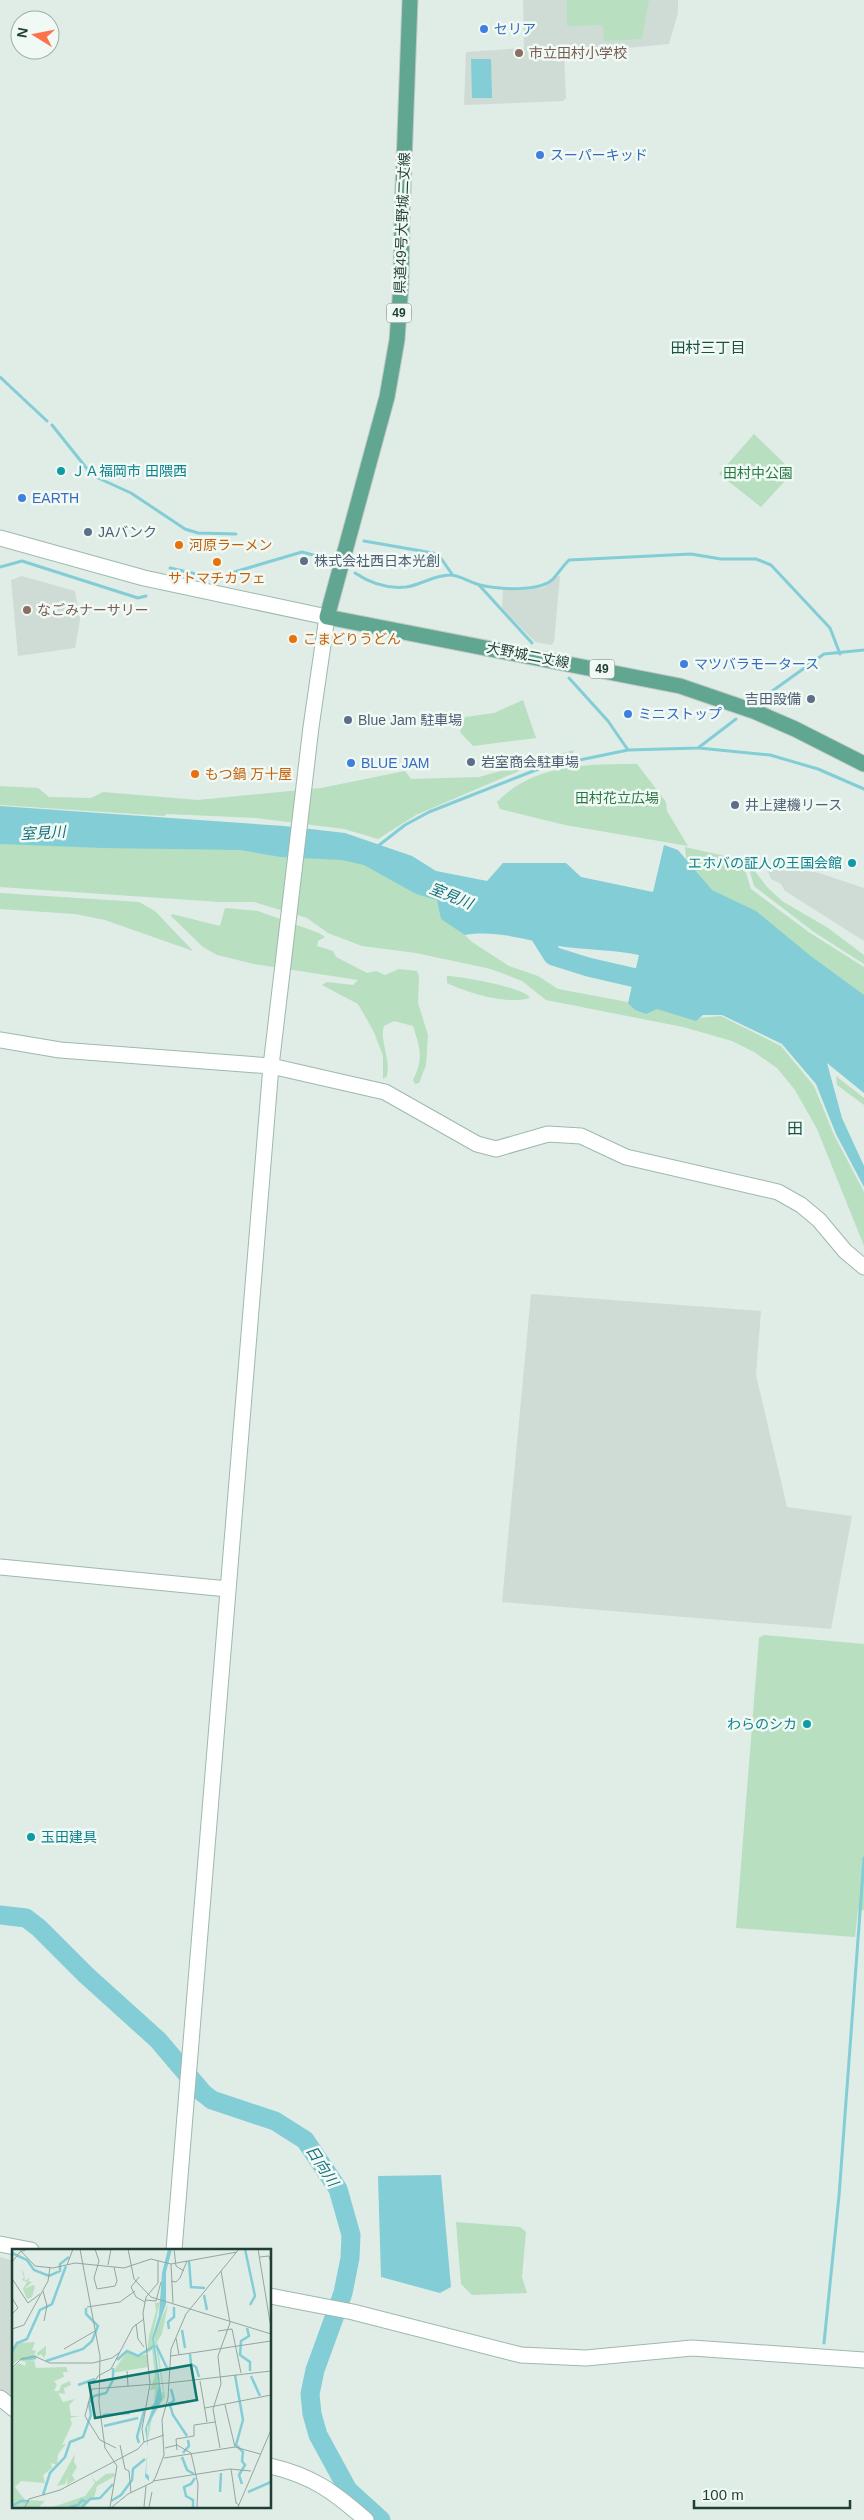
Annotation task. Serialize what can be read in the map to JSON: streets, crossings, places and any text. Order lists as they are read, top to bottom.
{
  "streets": {
    "main road": ["県道49号大野城二丈線", "49", "大野城二丈線"]
  },
  "crossings": [
    ["県道49号大野城二丈線", "大野城二丈線"]
  ],
  "districts": ["田村三丁目", "田"],
  "water": ["室見川", "日向川"],
  "parks": ["田村中公園", "田村花立広場"],
  "places": [
    "セリア",
    "市立田村小学校",
    "スーパーキッド",
    "ＪＡ福岡市 田隈西",
    "EARTH",
    "JAバンク",
    "河原ラーメン",
    "株式会社西日本光創",
    "サトマチカフェ",
    "なごみナーサリー",
    "こまどりうどん",
    "マツバラモータース",
    "吉田設備",
    "ミニストップ",
    "Blue Jam 駐車場",
    "岩室商会駐車場",
    "BLUE JAM",
    "もつ鍋 万十屋",
    "井上建機リース",
    "エホバの証人の王国会館",
    "わらのシカ",
    "玉田建具"
  ],
  "scale_bar": "100 m",
  "north": "left"
}
